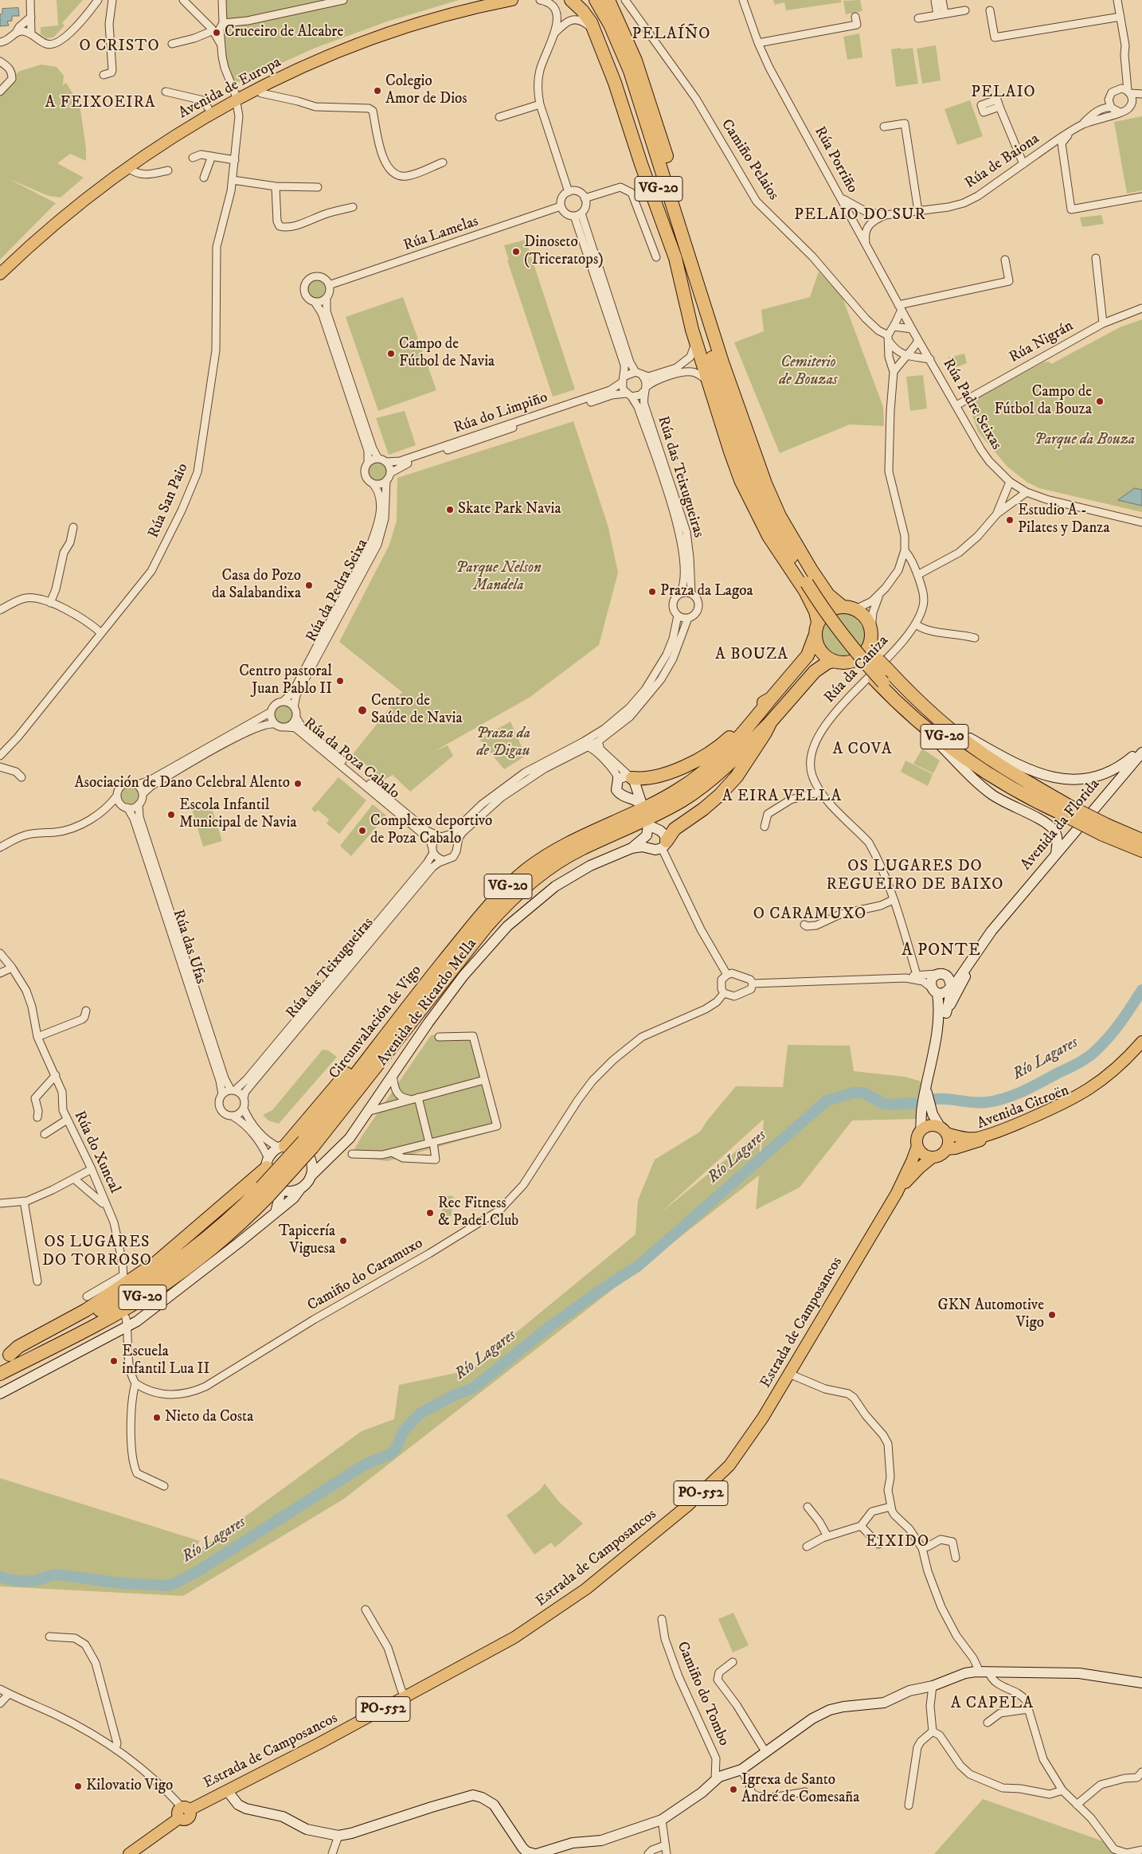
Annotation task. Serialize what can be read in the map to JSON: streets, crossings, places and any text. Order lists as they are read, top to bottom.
{
  "streets": {
    "highway": ["VG-20", "Circunvalación de Vigo"],
    "main road": [
      "Avenida de Europa",
      "Avenida da Florida",
      "Avenida de Ricardo Mella",
      "Avenida Citroën",
      "Estrada de Camposancos",
      "PO-552"
    ],
    "street": [
      "Camiño Pelaios",
      "Rúa Porriño",
      "Rúa de Baiona",
      "Rúa Lamelas",
      "Rúa Nigrán",
      "Rúa Padre Seixas",
      "Rúa do Limpiño",
      "Rúa das Teixugueiras",
      "Rúa San Paio",
      "Rúa da Pedra Seixa",
      "Rúa da Caniza",
      "Rúa da Poza Cabalo",
      "Rúa das Ufas",
      "Rúa do Xuncal",
      "Camiño do Caramuxo",
      "Camiño do Tombo"
    ]
  },
  "crossings": [
    ["Avenida de Europa", "Rúa San Paio"],
    ["Camiño Pelaios", "Rúa Porriño"],
    ["Camiño Pelaios", "Rúa Padre Seixas"],
    ["Rúa Porriño", "Rúa de Baiona"],
    ["Rúa Porriño", "Rúa Padre Seixas"],
    ["Rúa Lamelas", "Rúa das Teixugueiras"],
    ["Rúa Lamelas", "Rúa da Pedra Seixa"],
    ["Rúa Nigrán", "Rúa Padre Seixas"],
    ["Rúa do Limpiño", "Rúa das Teixugueiras"],
    ["Rúa do Limpiño", "Rúa da Pedra Seixa"],
    ["Rúa das Teixugueiras", "Rúa da Poza Cabalo"],
    ["Rúa das Teixugueiras", "Rúa das Ufas"],
    ["Rúa da Pedra Seixa", "Rúa da Poza Cabalo"],
    ["Avenida da Florida", "Avenida Citroën"],
    ["Avenida da Florida", "Estrada de Camposancos"],
    ["Avenida Citroën", "Estrada de Camposancos"]
  ],
  "districts": [
    "PELAÍÑO",
    "O CRISTO",
    "PELAIO",
    "A FEIXOEIRA",
    "PELAIO DO SUR",
    "A BOUZA",
    "A COVA",
    "A EIRA VELLA",
    "OS LUGARES DO REGUEIRO DE BAIXO",
    "O CARAMUXO",
    "A PONTE",
    "OS LUGARES DO TORROSO",
    "EIXIDO",
    "A CAPELA"
  ],
  "water": ["Río Lagares"],
  "parks": [
    "Cemiterio de Bouzas",
    "Parque da Bouza",
    "Parque Nelson Mandela",
    "Praza da de Digau"
  ],
  "places": [
    "Cruceiro de Alcabre",
    "Colegio Amor de Dios",
    "Dinoseto (Triceratops)",
    "Campo de Fútbol de Navia",
    "Campo de Fútbol da Bouza",
    "Skate Park Navia",
    "Estudio A - Pilates y Danza",
    "Casa do Pozo da Salabandixa",
    "Praza da Lagoa",
    "Centro pastoral Juan Pablo II",
    "Centro de Saúde de Navia",
    "Asociación de Dano Celebral Alento",
    "Escola Infantil Municipal de Navia",
    "Complexo deportivo de Poza Cabalo",
    "Rec Fitness & Padel Club",
    "Tapicería Viguesa",
    "GKN Automotive Vigo",
    "Escuela infantil Lua II",
    "Nieto da Costa",
    "Kilovatio Vigo",
    "Igrexa de Santo André de Comesaña"
  ]
}
